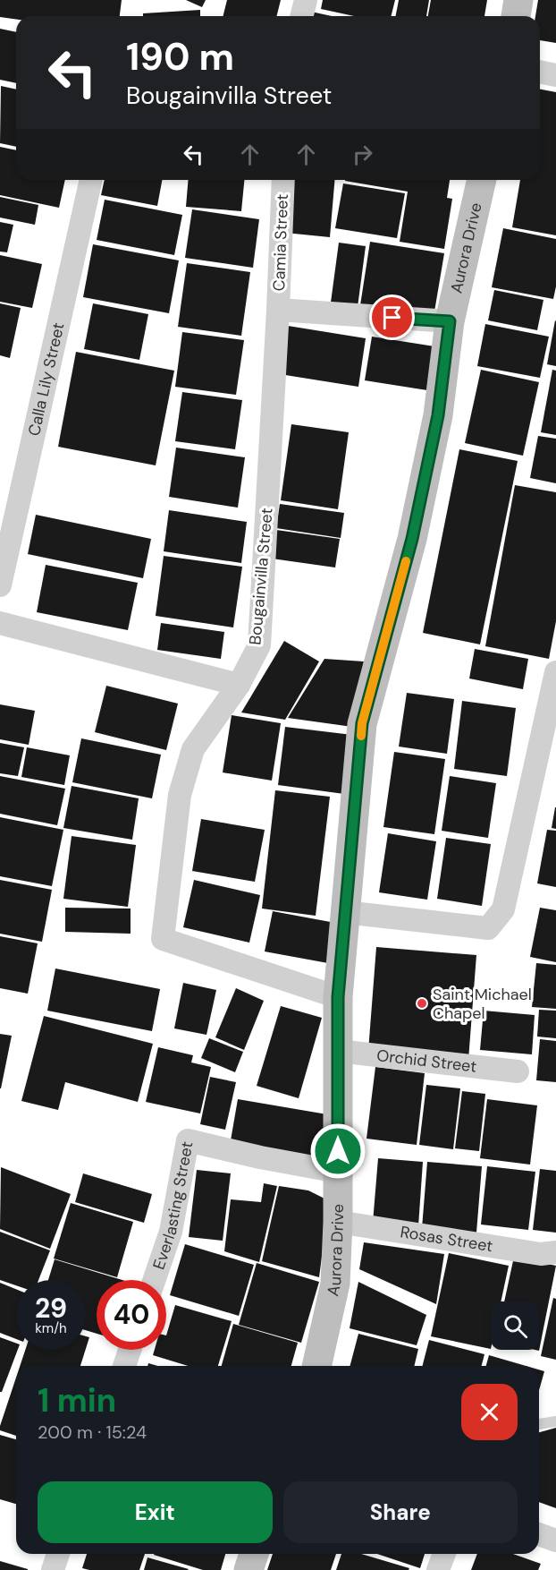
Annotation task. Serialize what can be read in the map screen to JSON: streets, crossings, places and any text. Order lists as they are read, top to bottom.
{
  "streets": {
    "street": [
      "Camia Street",
      "Aurora Drive",
      "Calla Lily Street",
      "Bougainvilla Street",
      "Orchid Street",
      "Everlasting Street",
      "Rosas Street"
    ]
  },
  "crossings": [
    ["Camia Street", "Bougainvilla Street"],
    ["Aurora Drive", "Bougainvilla Street"],
    ["Aurora Drive", "Orchid Street"],
    ["Aurora Drive", "Everlasting Street"],
    ["Aurora Drive", "Rosas Street"]
  ],
  "places": ["Saint Michael Chapel"],
  "page": {
    "turn": ["190 m", "Bougainvilla Street"],
    "speed": "29 km/h",
    "limit": "40",
    "heading": ["1 min", "200 m · 15:24"],
    "buttons": ["Exit", "Share"]
  }
}
